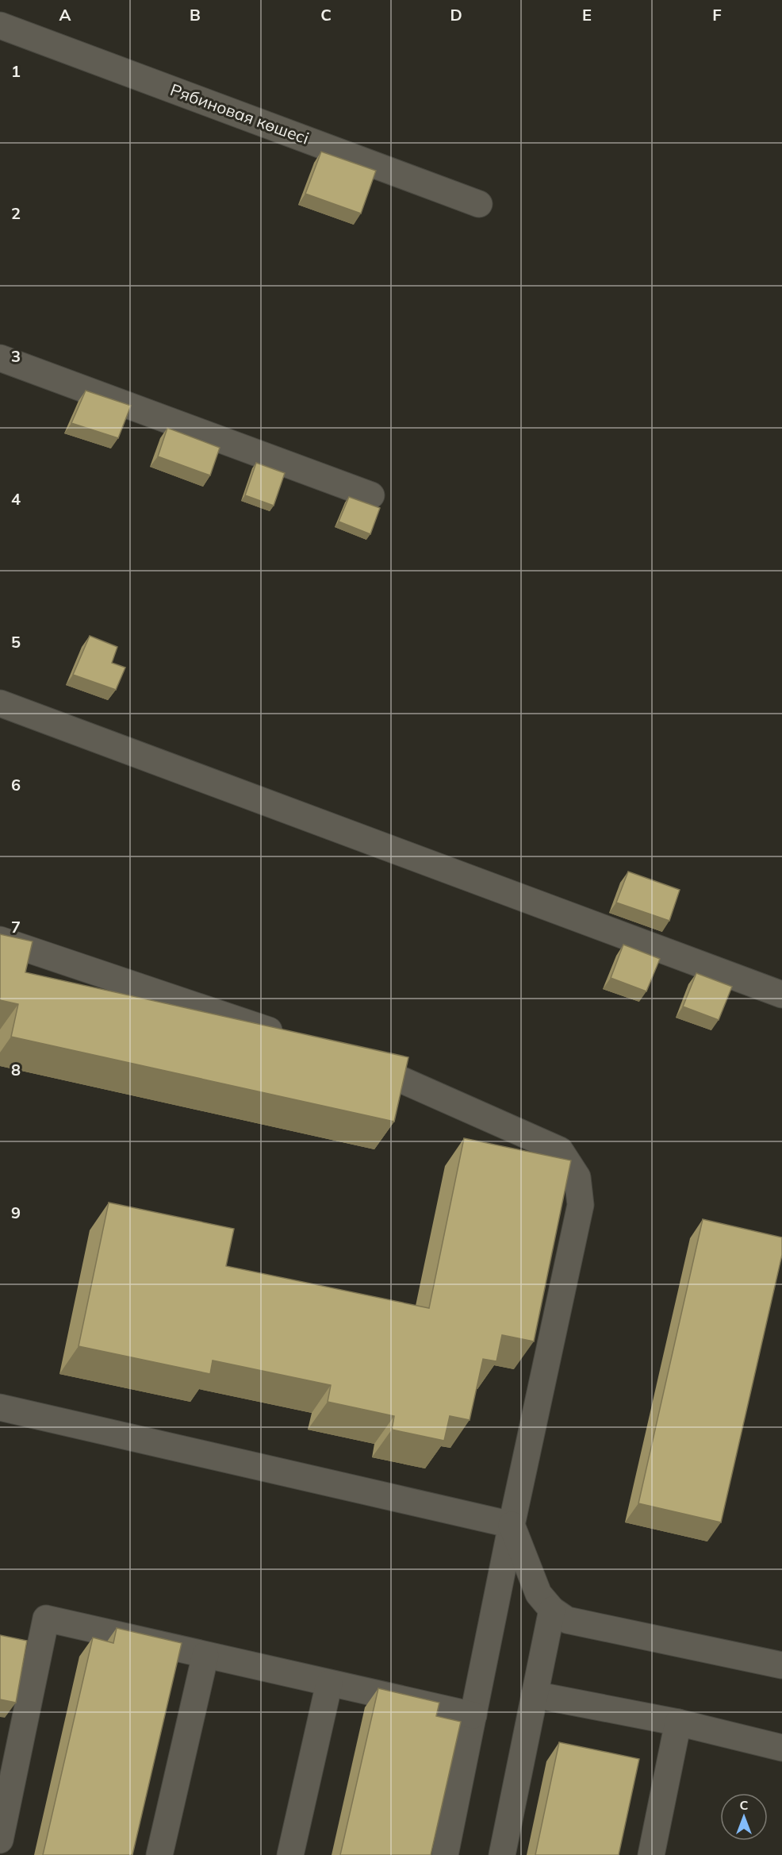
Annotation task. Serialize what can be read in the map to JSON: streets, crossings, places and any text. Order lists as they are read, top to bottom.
{
  "streets": {
    "street": ["Рябиновая көшесі"]
  },
  "north": "top",
  "grid": {
    "columns": [
      "A",
      "B",
      "C",
      "D",
      "E",
      "F"
    ],
    "rows": [
      "1",
      "2",
      "3",
      "4",
      "5",
      "6",
      "7",
      "8",
      "9"
    ]
  }
}
